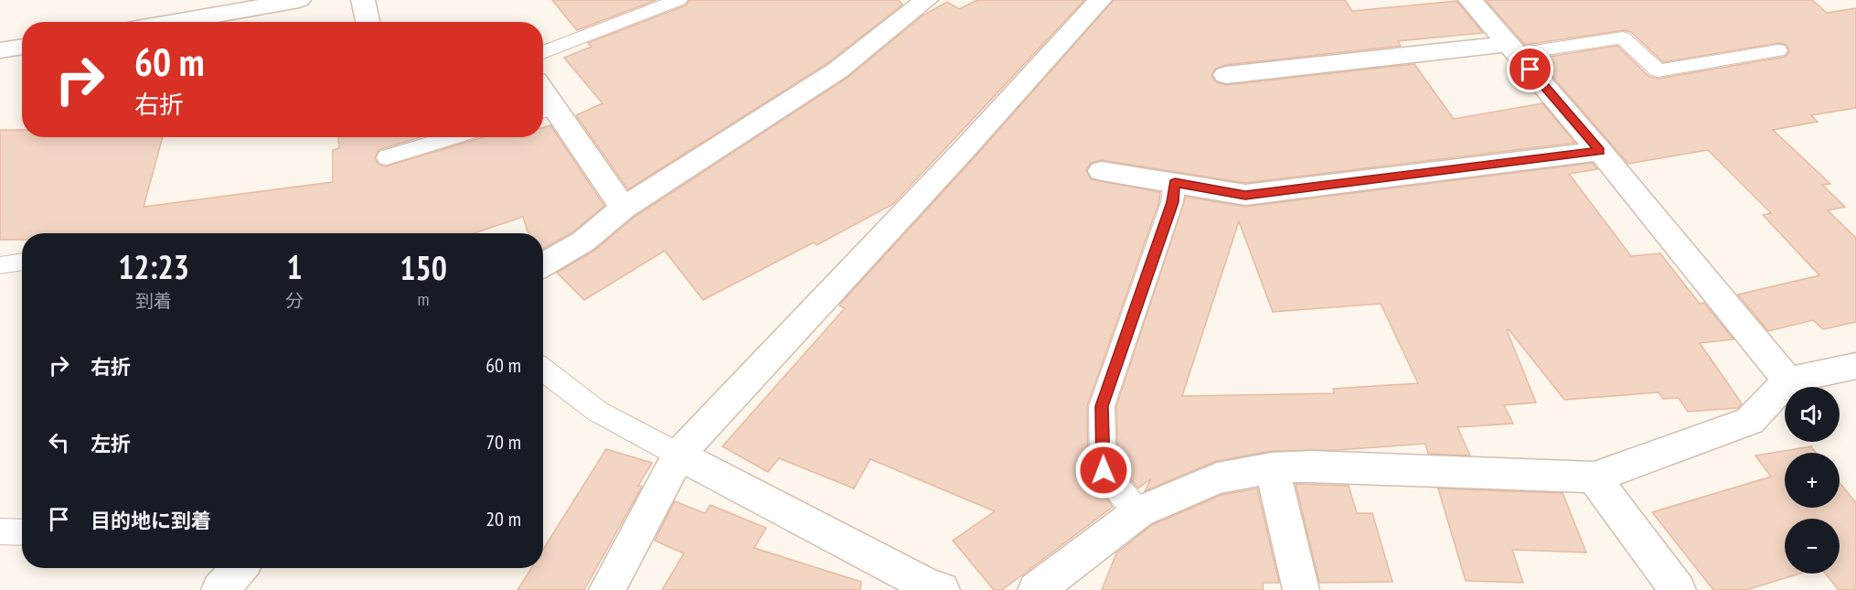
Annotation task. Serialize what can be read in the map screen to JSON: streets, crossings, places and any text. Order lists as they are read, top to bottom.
{
  "page": {
    "turn": ["60 m", "右折"],
    "eta": [
      "12:23",
      "到着",
      "1",
      "分",
      "150",
      "m"
    ],
    "list": [
      {
        "name": "右折",
        "value": "60 m"
      },
      {
        "name": "左折",
        "value": "70 m"
      },
      {
        "name": "目的地に到着",
        "value": "20 m"
      }
    ],
    "map_buttons": ["+", "−"]
  }
}
